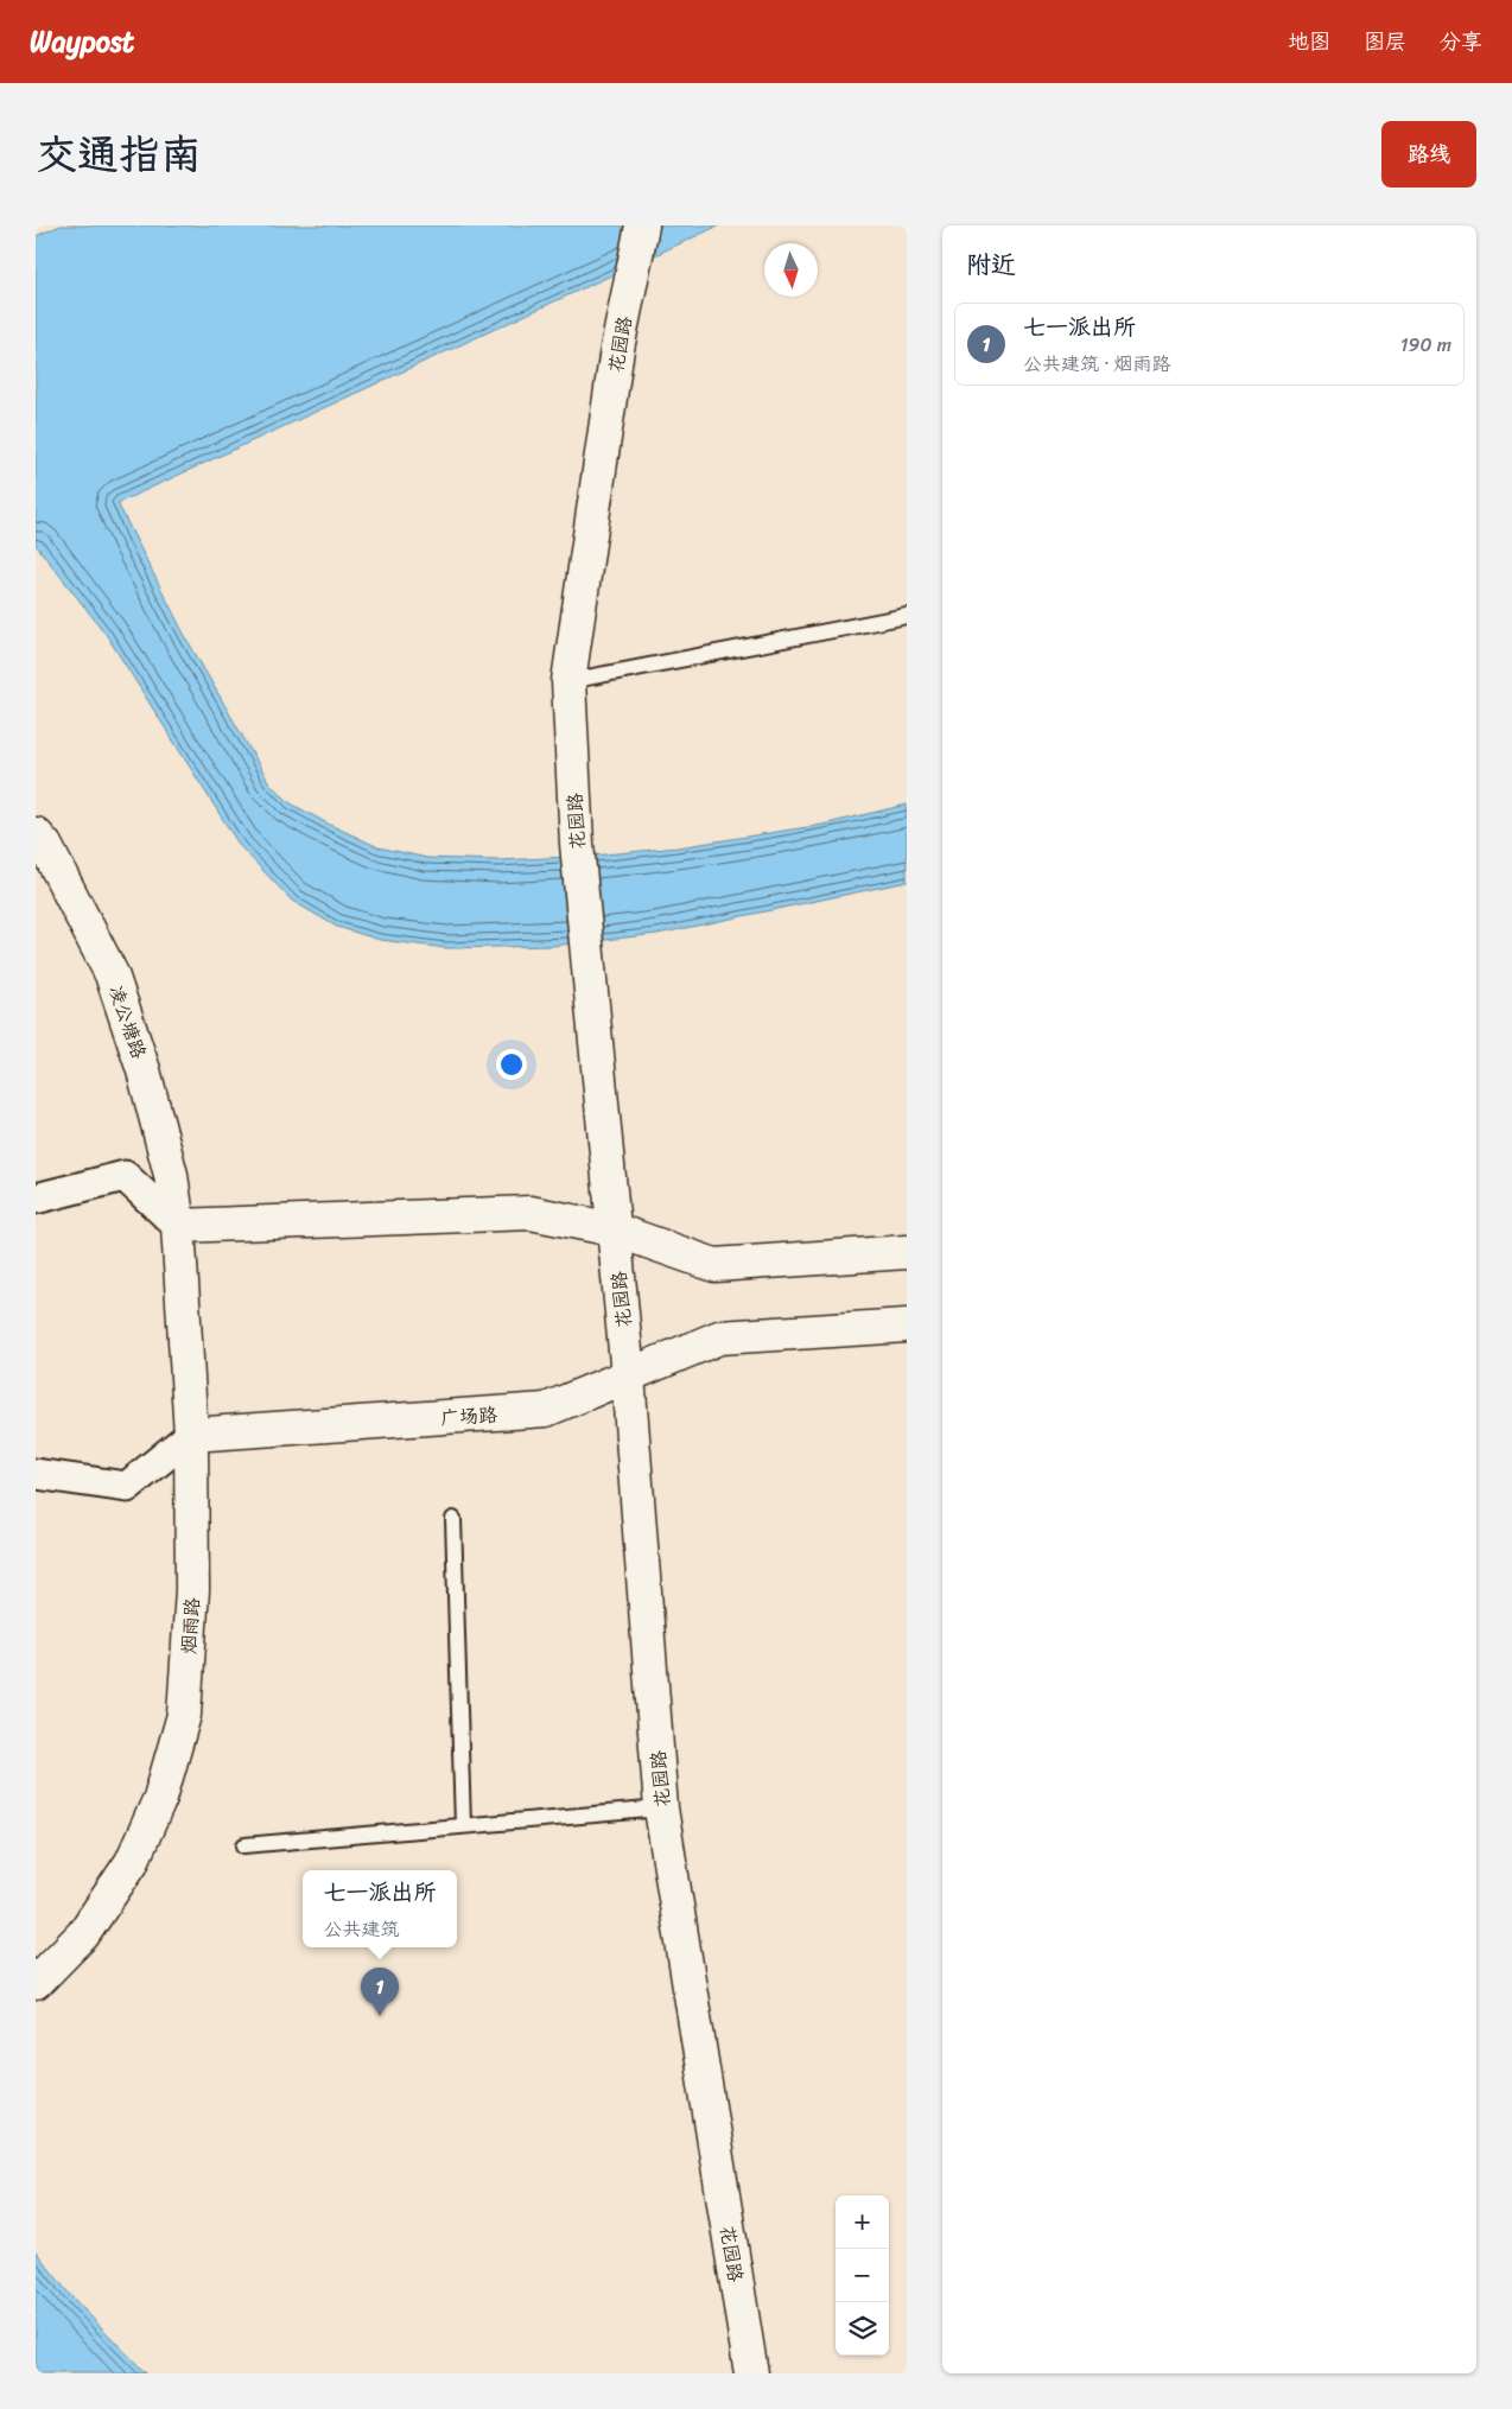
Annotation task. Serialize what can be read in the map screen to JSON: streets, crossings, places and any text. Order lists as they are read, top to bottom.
{
  "streets": {
    "street": [
      "花园路",
      "凌公塘路",
      "广场路",
      "烟雨路"
    ]
  },
  "crossings": [
    ["花园路", "广场路"],
    ["凌公塘路", "烟雨路"],
    ["广场路", "烟雨路"]
  ],
  "north": "bottom",
  "page": {
    "header": "Waypost",
    "nav": ["地图", "图层", "分享"],
    "title": "交通指南",
    "buttons": "路线",
    "heading": "附近",
    "list": [
      {
        "mark": "1",
        "name": "七一派出所",
        "note": "公共建筑 · 烟雨路",
        "value": "190 m"
      }
    ],
    "popup": ["七一派出所", "公共建筑"],
    "pins": "1",
    "map_buttons": ["+", "−"]
  }
}
